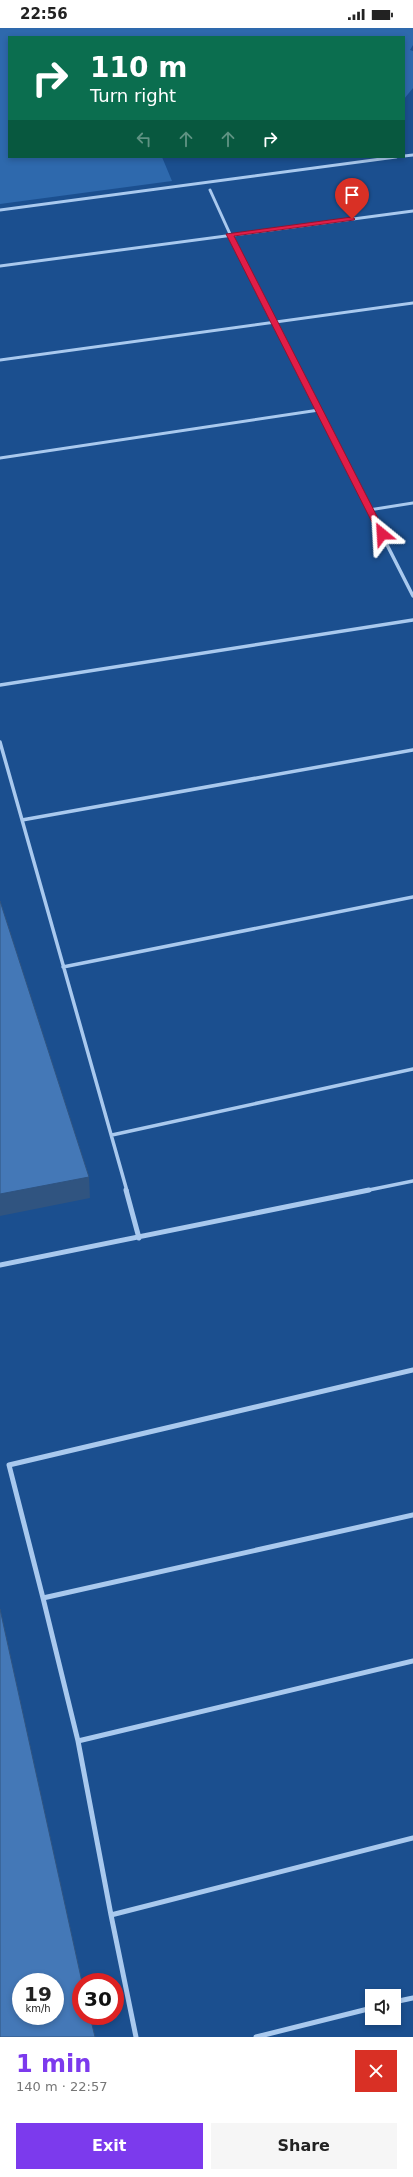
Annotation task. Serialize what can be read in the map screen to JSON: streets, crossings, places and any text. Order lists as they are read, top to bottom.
{
  "page": {
    "status": "22:56",
    "turn": ["110 m", "Turn right"],
    "speed": "19 km/h",
    "limit": "30",
    "heading": ["1 min", "140 m · 22:57"],
    "buttons": ["Exit", "Share"]
  }
}
